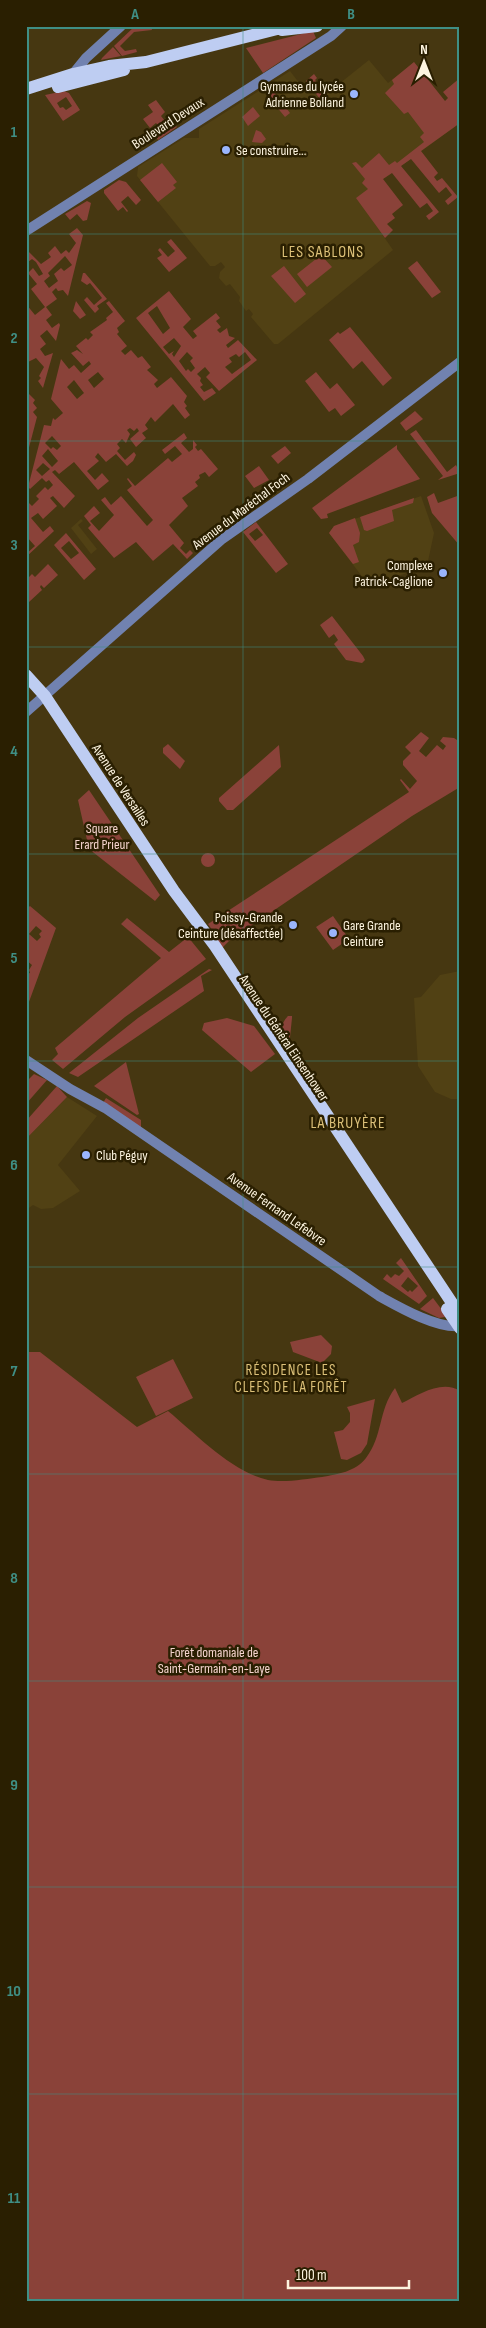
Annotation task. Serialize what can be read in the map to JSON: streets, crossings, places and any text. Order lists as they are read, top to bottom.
{
  "streets": {
    "main road": ["Avenue de Versailles", "Avenue du Général Einsenhower"],
    "street": ["Boulevard Devaux", "Avenue du Maréchal Foch", "Avenue Fernand Lefebvre"]
  },
  "crossings": [
    ["Avenue du Maréchal Foch", "Avenue de Versailles"],
    ["Avenue de Versailles", "Avenue du Général Einsenhower"],
    ["Avenue du Général Einsenhower", "Avenue Fernand Lefebvre"]
  ],
  "districts": ["LES SABLONS", "LA BRUYÈRE", "RÉSIDENCE LES CLEFS DE LA FORÊT"],
  "parks": ["Square Erard Prieur", "Forêt domaniale de Saint-Germain-en-Laye"],
  "places": [
    "Gymnase du lycée Adrienne Bolland",
    "Se construire...",
    "Complexe Patrick-Caglione",
    "Poissy-Grande Ceinture (désaffectée)",
    "Gare Grande Ceinture",
    "Club Péguy"
  ],
  "scale_bar": "100 m",
  "north": "top",
  "grid": {
    "columns": ["A", "B"],
    "rows": [
      "1",
      "2",
      "3",
      "4",
      "5",
      "6",
      "7",
      "8",
      "9",
      "10",
      "11"
    ]
  }
}
